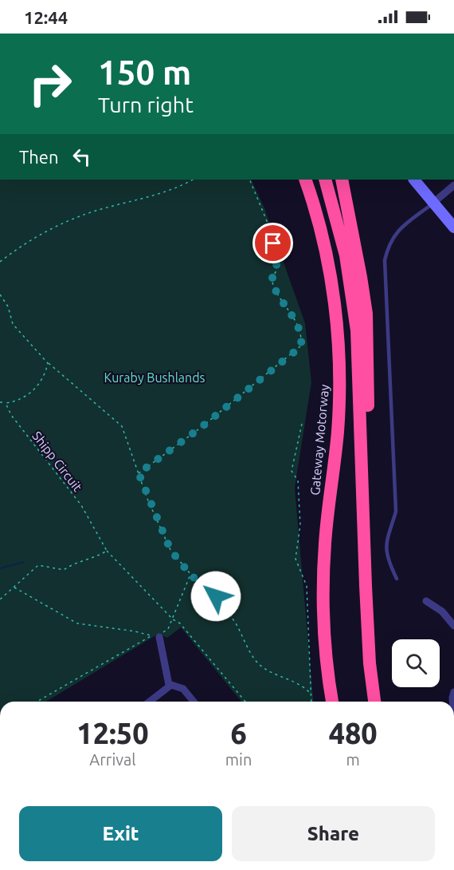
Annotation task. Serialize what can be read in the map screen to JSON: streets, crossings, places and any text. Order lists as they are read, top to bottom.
{
  "streets": {
    "highway": ["Gateway Motorway"],
    "path": ["Shipp Circuit"]
  },
  "parks": ["Kuraby Bushlands"],
  "page": {
    "status": "12:44",
    "turn": ["150 m", "Turn right"],
    "then": "Then",
    "eta": [
      "12:50",
      "Arrival",
      "6",
      "min",
      "480",
      "m"
    ],
    "buttons": ["Exit", "Share"]
  }
}
